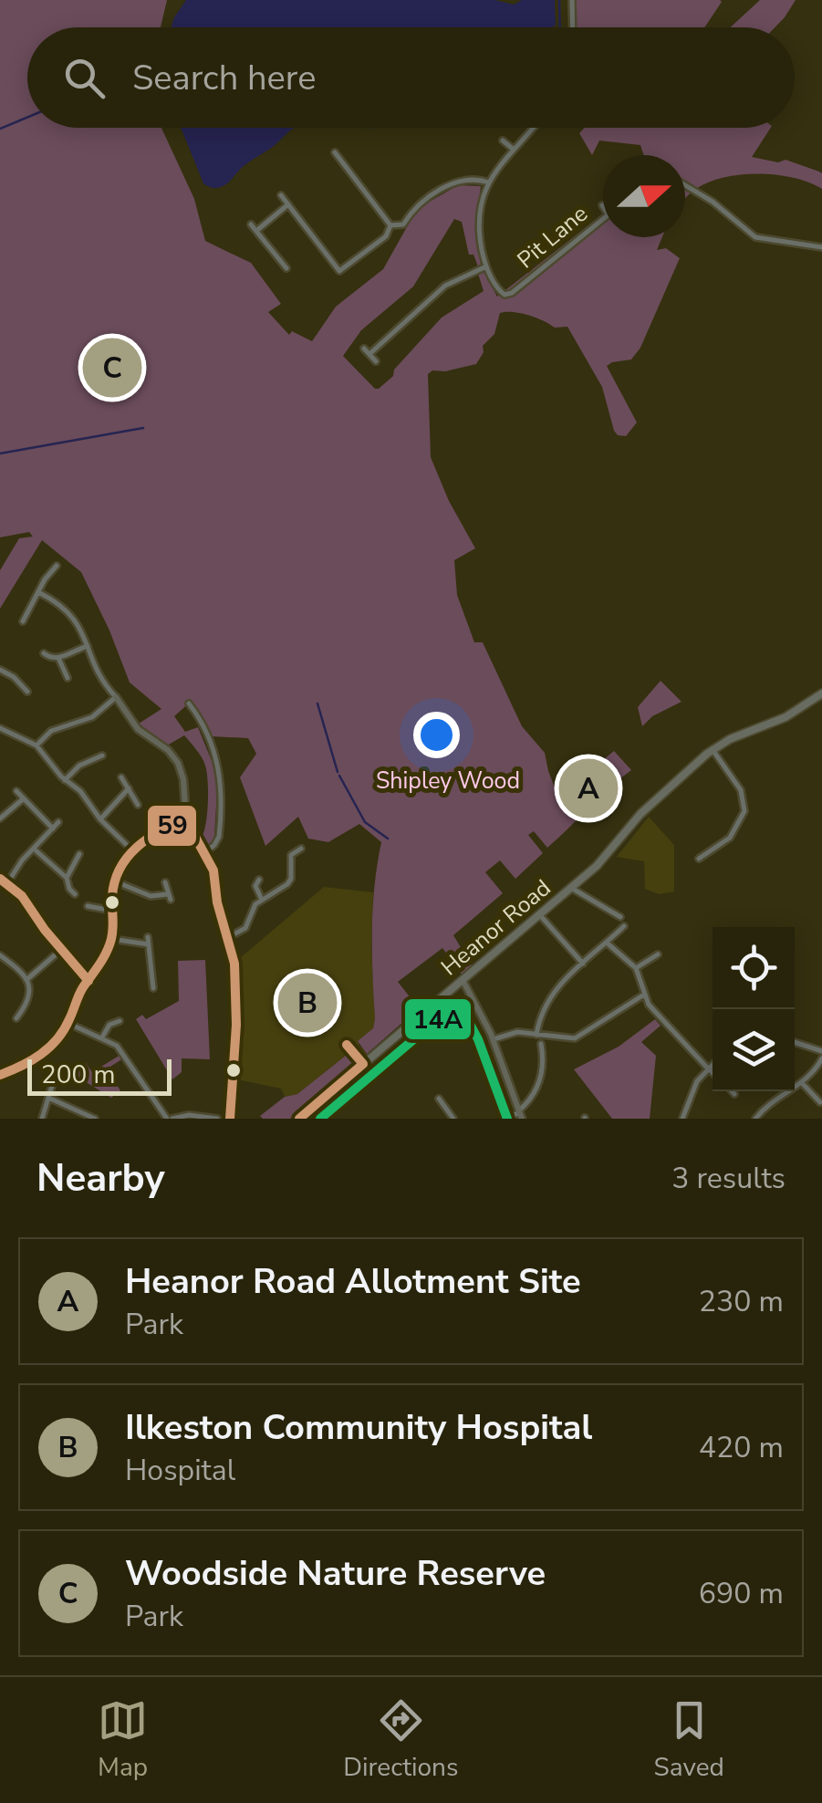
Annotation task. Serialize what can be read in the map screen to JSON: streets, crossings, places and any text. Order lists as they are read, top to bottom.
{
  "streets": {
    "main road": ["Heanor Road"],
    "street": ["Pit Lane"]
  },
  "parks": ["Shipley Wood"],
  "lines": ["transit line 59", "transit line 14A"],
  "scale_bar": "200 m",
  "north": "right",
  "page": {
    "search": "Search here",
    "pins": ["C", "A", "B"],
    "scale": "200 m",
    "heading": ["Nearby", "3 results"],
    "list": [
      {
        "mark": "A",
        "name": "Heanor Road Allotment Site",
        "note": "Park",
        "value": "230 m"
      },
      {
        "mark": "B",
        "name": "Ilkeston Community Hospital",
        "note": "Hospital",
        "value": "420 m"
      },
      {
        "mark": "C",
        "name": "Woodside Nature Reserve",
        "note": "Park",
        "value": "690 m"
      }
    ],
    "nav": ["Map", "Directions", "Saved"]
  }
}
